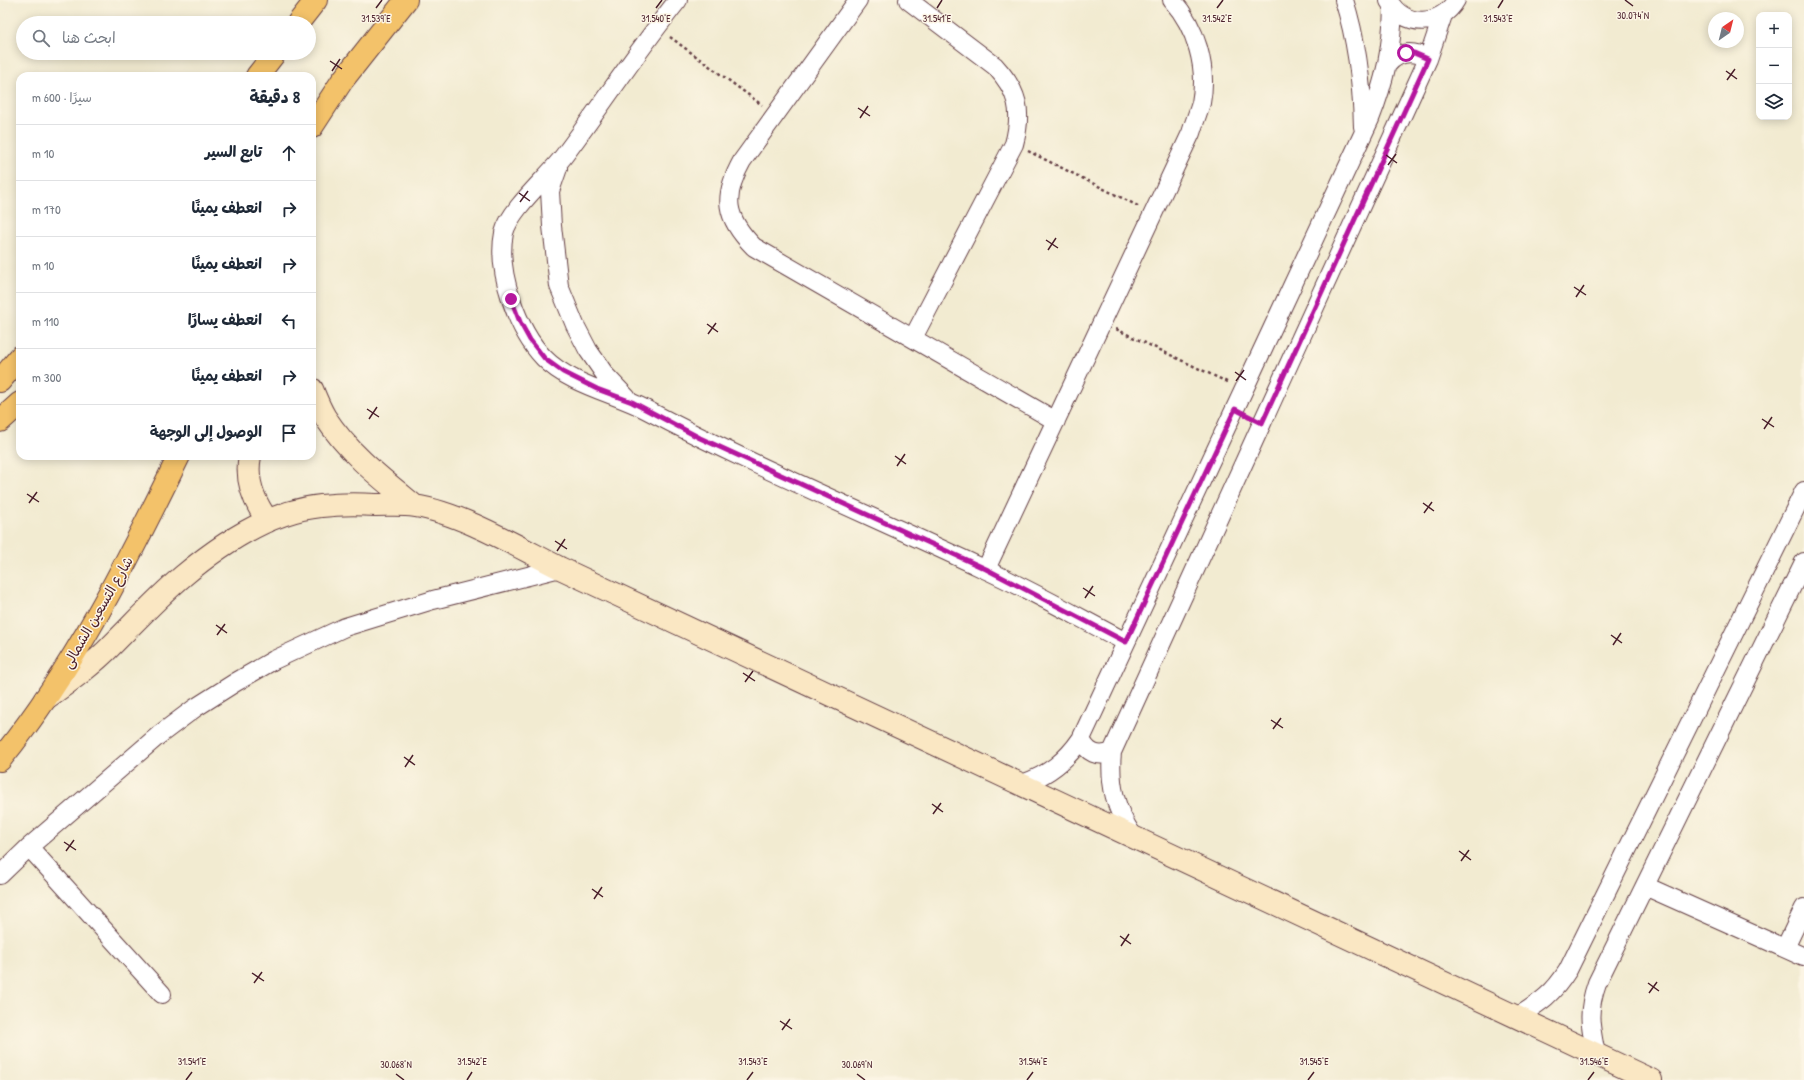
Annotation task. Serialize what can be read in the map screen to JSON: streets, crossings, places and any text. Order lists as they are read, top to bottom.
{
  "streets": {
    "main road": ["شارع التسعين الشمالى"]
  },
  "north": "top right",
  "page": {
    "map_buttons": ["+", "−"],
    "search": "ابحث هنا",
    "heading": ["8 دقيقة", "سيرًا · 600 m"],
    "list": [
      ["تابع السير", "10 m"],
      ["انعطف يمينًا", "170 m"],
      ["انعطف يمينًا", "10 m"],
      ["انعطف يسارًا", "110 m"],
      ["انعطف يمينًا", "300 m"],
      "الوصول إلى الوجهة"
    ]
  },
  "coordinates": [
    "30.074°N",
    "31.539°E",
    "31.540°E",
    "31.541°E",
    "31.542°E",
    "31.543°E",
    "31.544°E",
    "31.545°E",
    "31.546°E",
    "30.068°N",
    "30.069°N"
  ]
}
